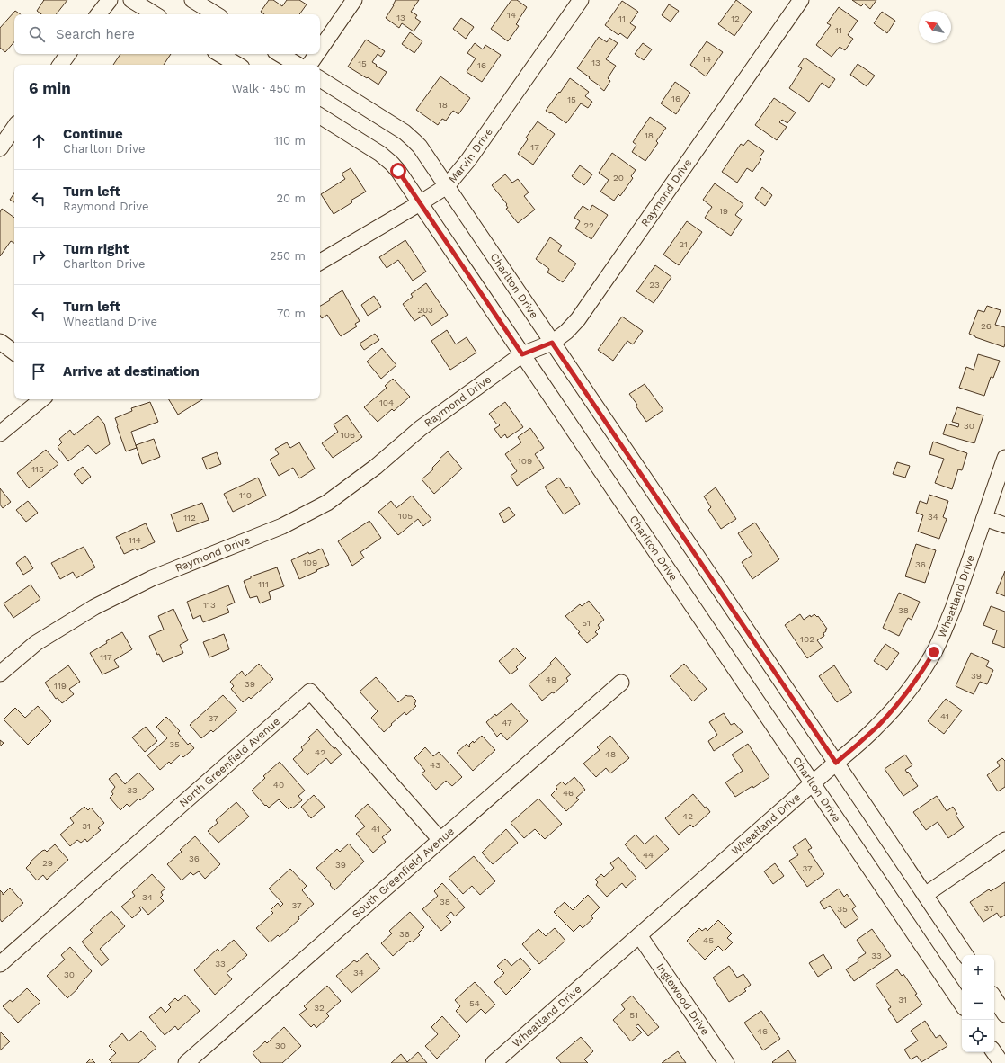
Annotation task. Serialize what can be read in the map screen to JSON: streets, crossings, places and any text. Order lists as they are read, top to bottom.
{
  "streets": {
    "street": [
      "Marvin Drive",
      "Raymond Drive",
      "Charlton Drive",
      "Wheatland Drive",
      "North Greenfield Avenue",
      "South Greenfield Avenue",
      "Inglewood Drive"
    ]
  },
  "crossings": [
    ["Marvin Drive", "Charlton Drive"],
    ["Raymond Drive", "Charlton Drive"],
    ["Charlton Drive", "Wheatland Drive"],
    ["Wheatland Drive", "Inglewood Drive"],
    ["North Greenfield Avenue", "South Greenfield Avenue"]
  ],
  "house_numbers": [
    "14",
    "13",
    "11",
    "12",
    "11",
    "14",
    "13",
    "15",
    "16",
    "16",
    "15",
    "18",
    "18",
    "17",
    "20",
    "19",
    "22",
    "21",
    "23",
    "203",
    "26",
    "104",
    "30",
    "106",
    "109",
    "115",
    "110",
    "105",
    "34",
    "112",
    "114",
    "109",
    "36",
    "111",
    "113",
    "38",
    "51",
    "102",
    "117",
    "39",
    "49",
    "39",
    "119",
    "41",
    "37",
    "47",
    "35",
    "42",
    "48",
    "43",
    "40",
    "33",
    "46",
    "42",
    "31",
    "41",
    "44",
    "36",
    "29",
    "39",
    "37",
    "34",
    "38",
    "37",
    "37",
    "35",
    "36",
    "45",
    "33",
    "33",
    "34",
    "30",
    "31",
    "54",
    "32",
    "51",
    "46",
    "30"
  ],
  "north": "top left",
  "page": {
    "search": "Search here",
    "heading": ["6 min", "Walk · 450 m"],
    "list": [
      ["Continue", "Charlton Drive", "110 m"],
      ["Turn left", "Raymond Drive", "20 m"],
      ["Turn right", "Charlton Drive", "250 m"],
      ["Turn left", "Wheatland Drive", "70 m"],
      "Arrive at destination"
    ],
    "map_buttons": ["+", "−"]
  }
}
